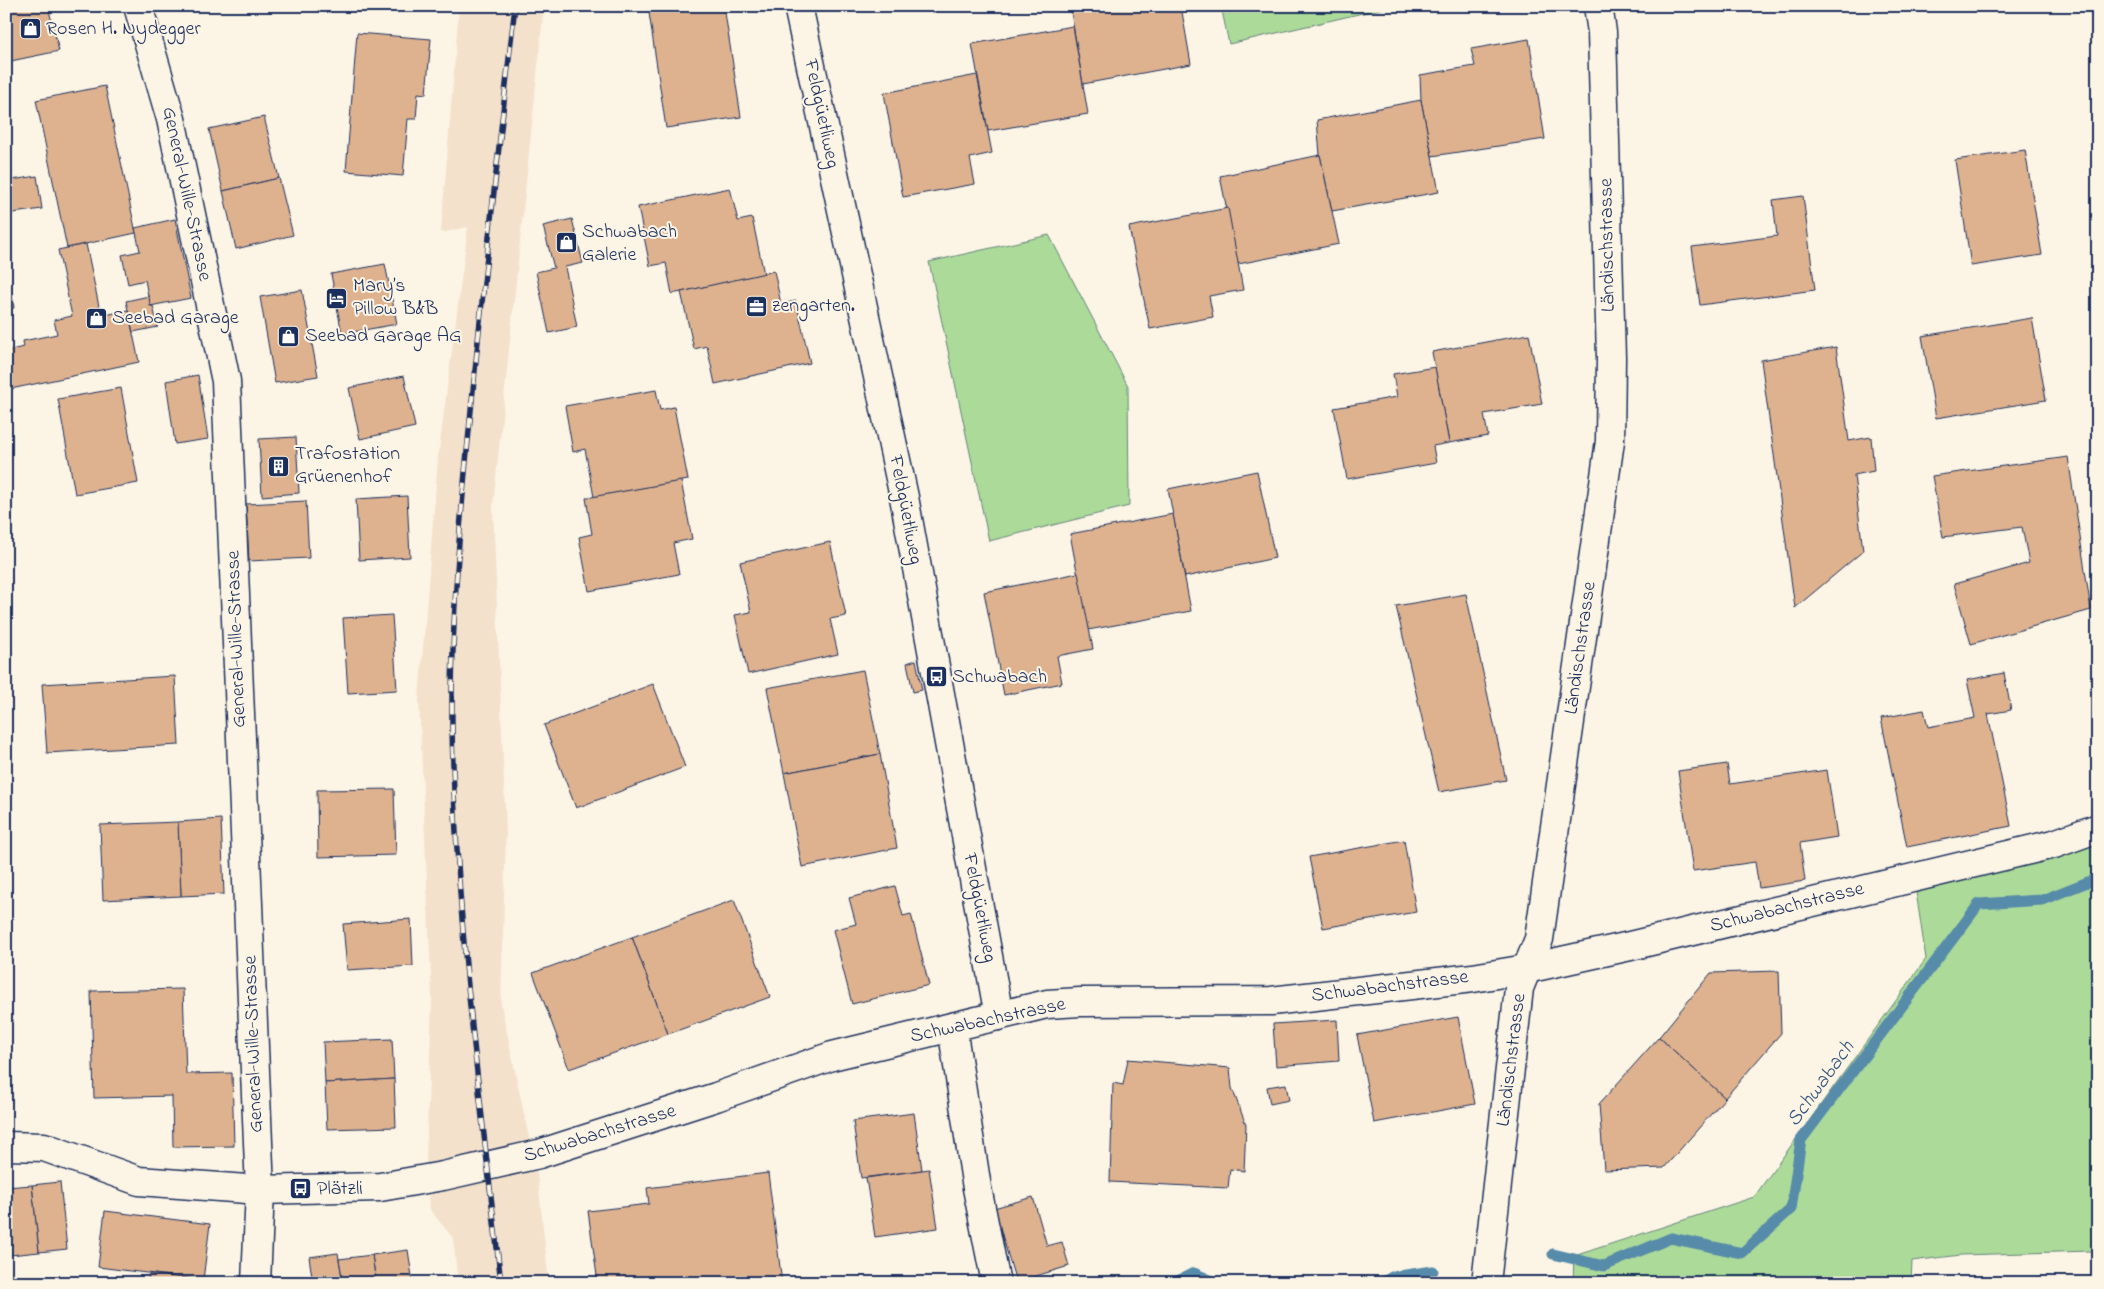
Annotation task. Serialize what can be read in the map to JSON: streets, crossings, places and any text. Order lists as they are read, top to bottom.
{
  "streets": {
    "street": [
      "Feldgüetliweg",
      "General-Wille-Strasse",
      "Ländischstrasse",
      "Schwabachstrasse"
    ]
  },
  "crossings": [
    ["Feldgüetliweg", "Schwabachstrasse"],
    ["General-Wille-Strasse", "Schwabachstrasse"],
    ["Ländischstrasse", "Schwabachstrasse"]
  ],
  "water": ["Schwabach"],
  "places": {
    "shop": [
      "Rosen H. Nydegger",
      "Schwabach Galerie",
      "Seebad Garage",
      "Seebad Garage AG"
    ],
    "hotel": ["Mary’s Pillow B&B"],
    "office": ["zengarten."],
    "building": ["Trafostation Grüenenhof"],
    "bus stop": ["Schwabach", "Plätzli"]
  }
}
